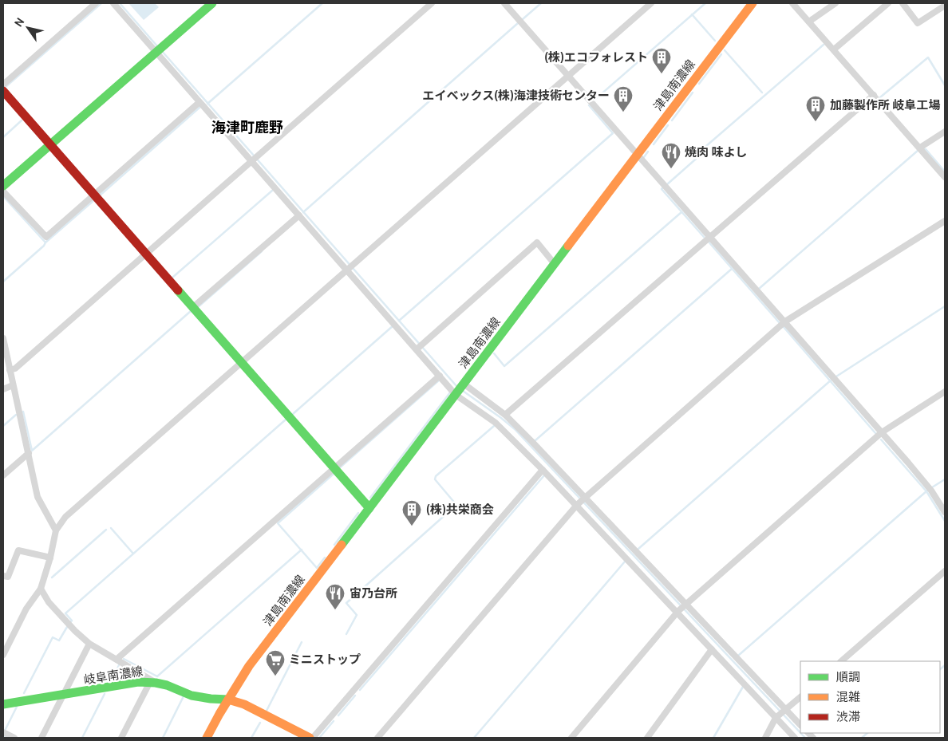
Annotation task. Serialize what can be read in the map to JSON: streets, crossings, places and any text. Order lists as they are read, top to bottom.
{
  "streets": {
    "main road": ["津島南濃線", "岐阜南濃線"]
  },
  "crossings": [
    ["津島南濃線", "岐阜南濃線"]
  ],
  "districts": ["海津町鹿野"],
  "places": {
    "building": [
      "(株)エコフォレスト",
      "エイベックス(株)海津技術センター",
      "加藤製作所 岐阜工場",
      "(株)共栄商会"
    ],
    "restaurant": ["焼肉 味よし", "宙乃台所"],
    "supermarket": ["ミニストップ"]
  },
  "legend": ["順調", "混雑", "渋滞"],
  "north": "top left"
}
